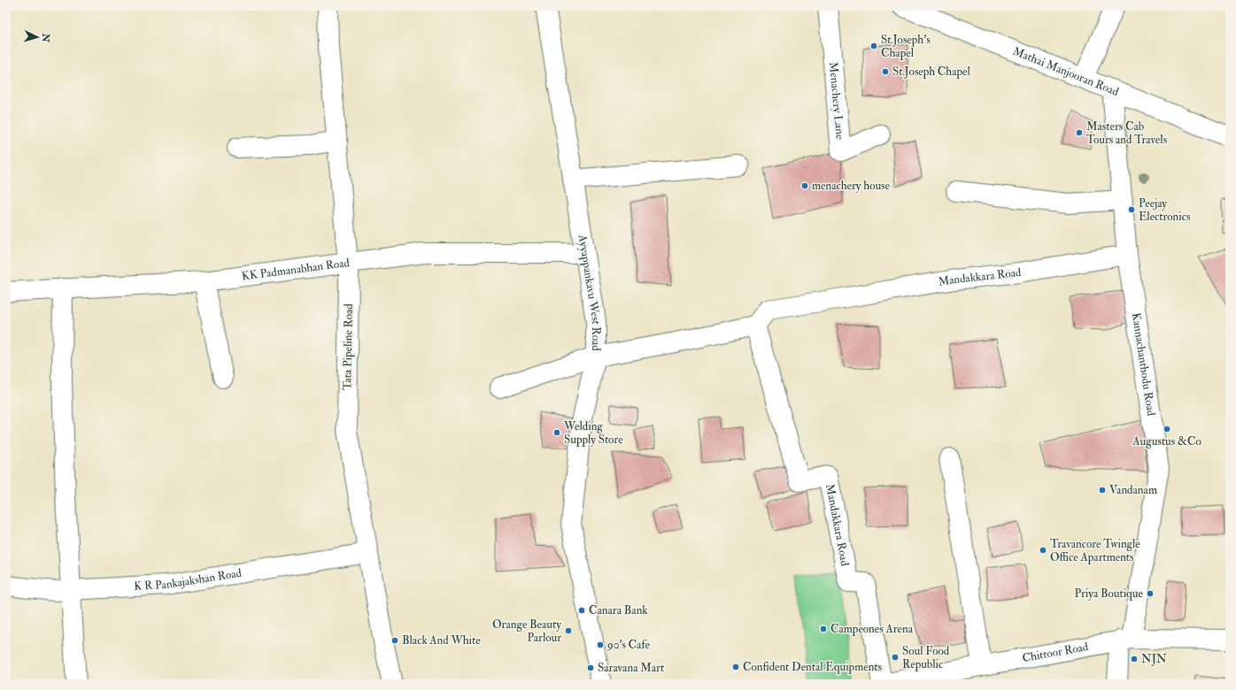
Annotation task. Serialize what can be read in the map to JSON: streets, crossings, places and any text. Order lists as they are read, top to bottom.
{
  "streets": {
    "street": [
      "Mathai Manjooran Road",
      "Menachery Lane",
      "KK Padmanabhan Road",
      "Mandakkara Road",
      "Ayyappankavu West Road",
      "Tata Pipeline Road",
      "Kannachanthodu Road",
      "K R Pankajakshan Road",
      "Chittoor Road"
    ]
  },
  "crossings": [
    ["Mathai Manjooran Road", "Kannachanthodu Road"],
    ["KK Padmanabhan Road", "Ayyappankavu West Road"],
    ["KK Padmanabhan Road", "Tata Pipeline Road"],
    ["Mandakkara Road", "Kannachanthodu Road"],
    ["Mandakkara Road", "Chittoor Road"],
    ["Tata Pipeline Road", "K R Pankajakshan Road"],
    ["Kannachanthodu Road", "Chittoor Road"]
  ],
  "places": [
    "St.Joseph's Chapel",
    "St.Joseph Chapel",
    "Masters Cab Tours and Travels",
    "menachery house",
    "Peejay Electronics",
    "Augustus &Co",
    "Welding Supply Store",
    "Vandanam",
    "Travancore Twingle Office Apartments",
    "Priya Boutique",
    "Canara Bank",
    "Campeones Arena",
    "Orange Beauty Parlour",
    "Black And White",
    "90's Cafe",
    "Soul Food Republic",
    "NJN",
    "Confident Dental Equipments",
    "Saravana Mart"
  ],
  "north": "right"
}
